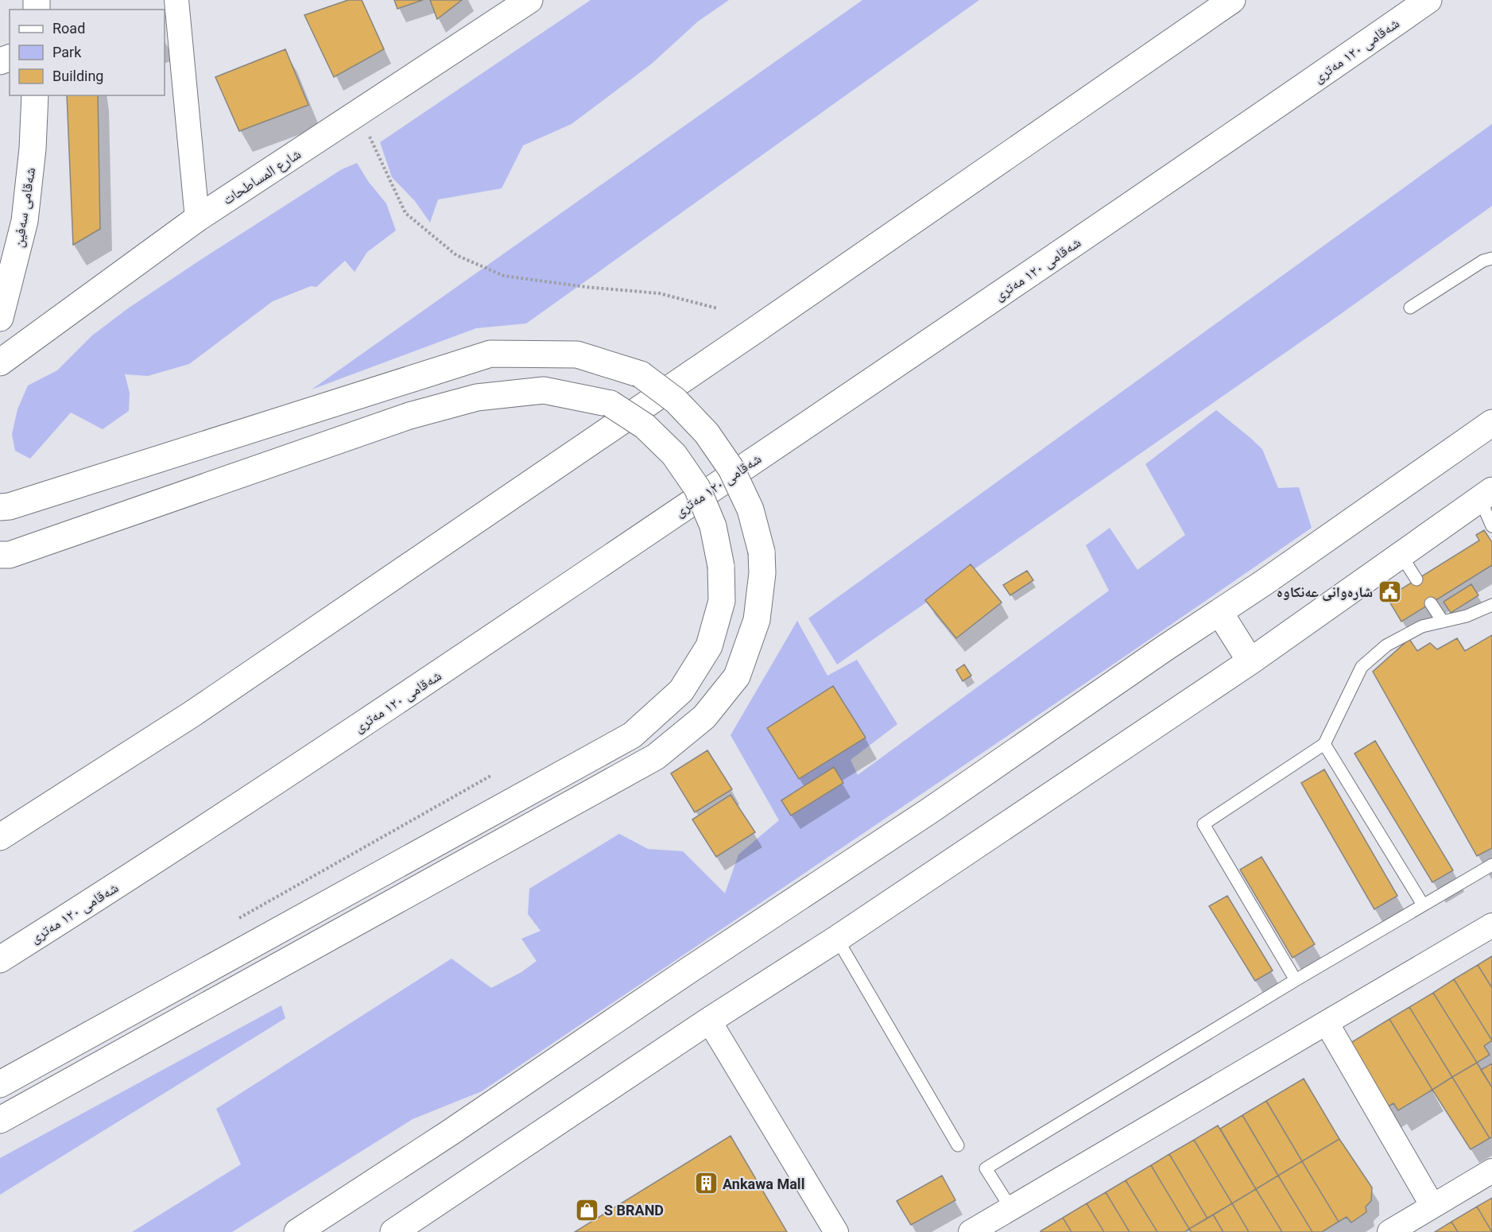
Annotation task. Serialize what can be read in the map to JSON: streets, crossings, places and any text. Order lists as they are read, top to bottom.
{
  "streets": {
    "main road": ["شەقامی ١٢٠ مەتری", "شارع المساطحات", "شەقامی سەفین"]
  },
  "places": {
    "public building": ["شارەوانی عەنکاوە"],
    "building": ["Ankawa Mall"],
    "shop": ["S BRAND"]
  },
  "legend": ["Road", "Park", "Building"]
}
